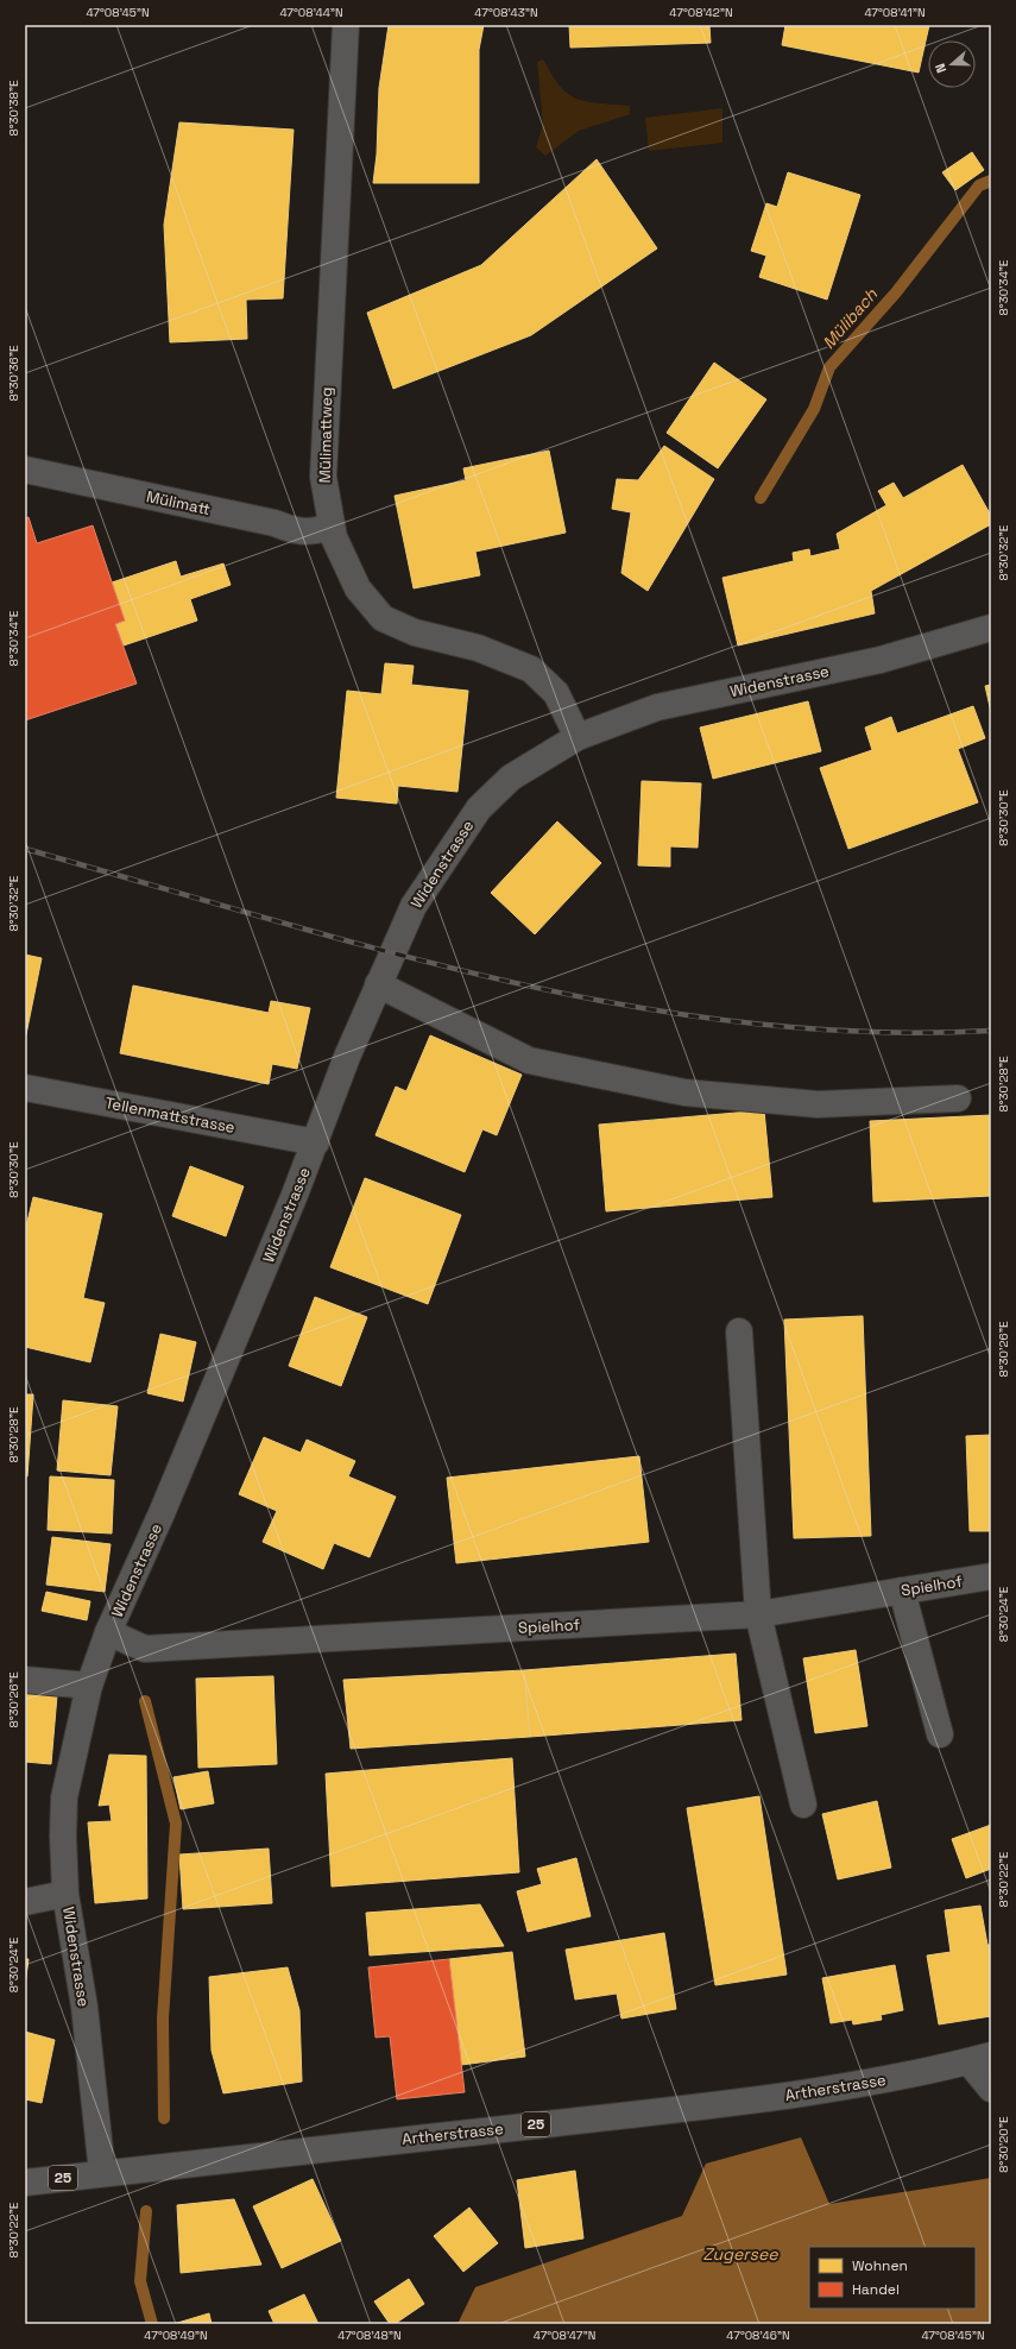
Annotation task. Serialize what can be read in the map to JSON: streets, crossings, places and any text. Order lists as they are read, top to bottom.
{
  "streets": {
    "main road": ["Artherstrasse", "25"],
    "street": [
      "Mülimattweg",
      "Mülimatt",
      "Widenstrasse",
      "Tellenmattstrasse",
      "Spielhof"
    ]
  },
  "crossings": [
    ["Mülimattweg", "Mülimatt"],
    ["Mülimattweg", "Widenstrasse"],
    ["Widenstrasse", "Tellenmattstrasse"],
    ["Widenstrasse", "Spielhof"],
    ["Widenstrasse", "Artherstrasse"]
  ],
  "water": ["Mülibach", "Zugersee"],
  "legend": ["Wohnen", "Handel"],
  "north": "left",
  "coordinates": [
    "47°08'45\"N",
    "47°08'44\"N",
    "47°08'43\"N",
    "47°08'42\"N",
    "47°08'41\"N",
    "8°30'38\"E",
    "8°30'34\"E",
    "8°30'36\"E",
    "8°30'32\"E",
    "8°30'30\"E",
    "8°30'28\"E",
    "8°30'26\"E",
    "8°30'24\"E",
    "8°30'22\"E",
    "8°30'20\"E",
    "47°08'49\"N",
    "47°08'48\"N",
    "47°08'47\"N",
    "47°08'46\"N"
  ]
}
